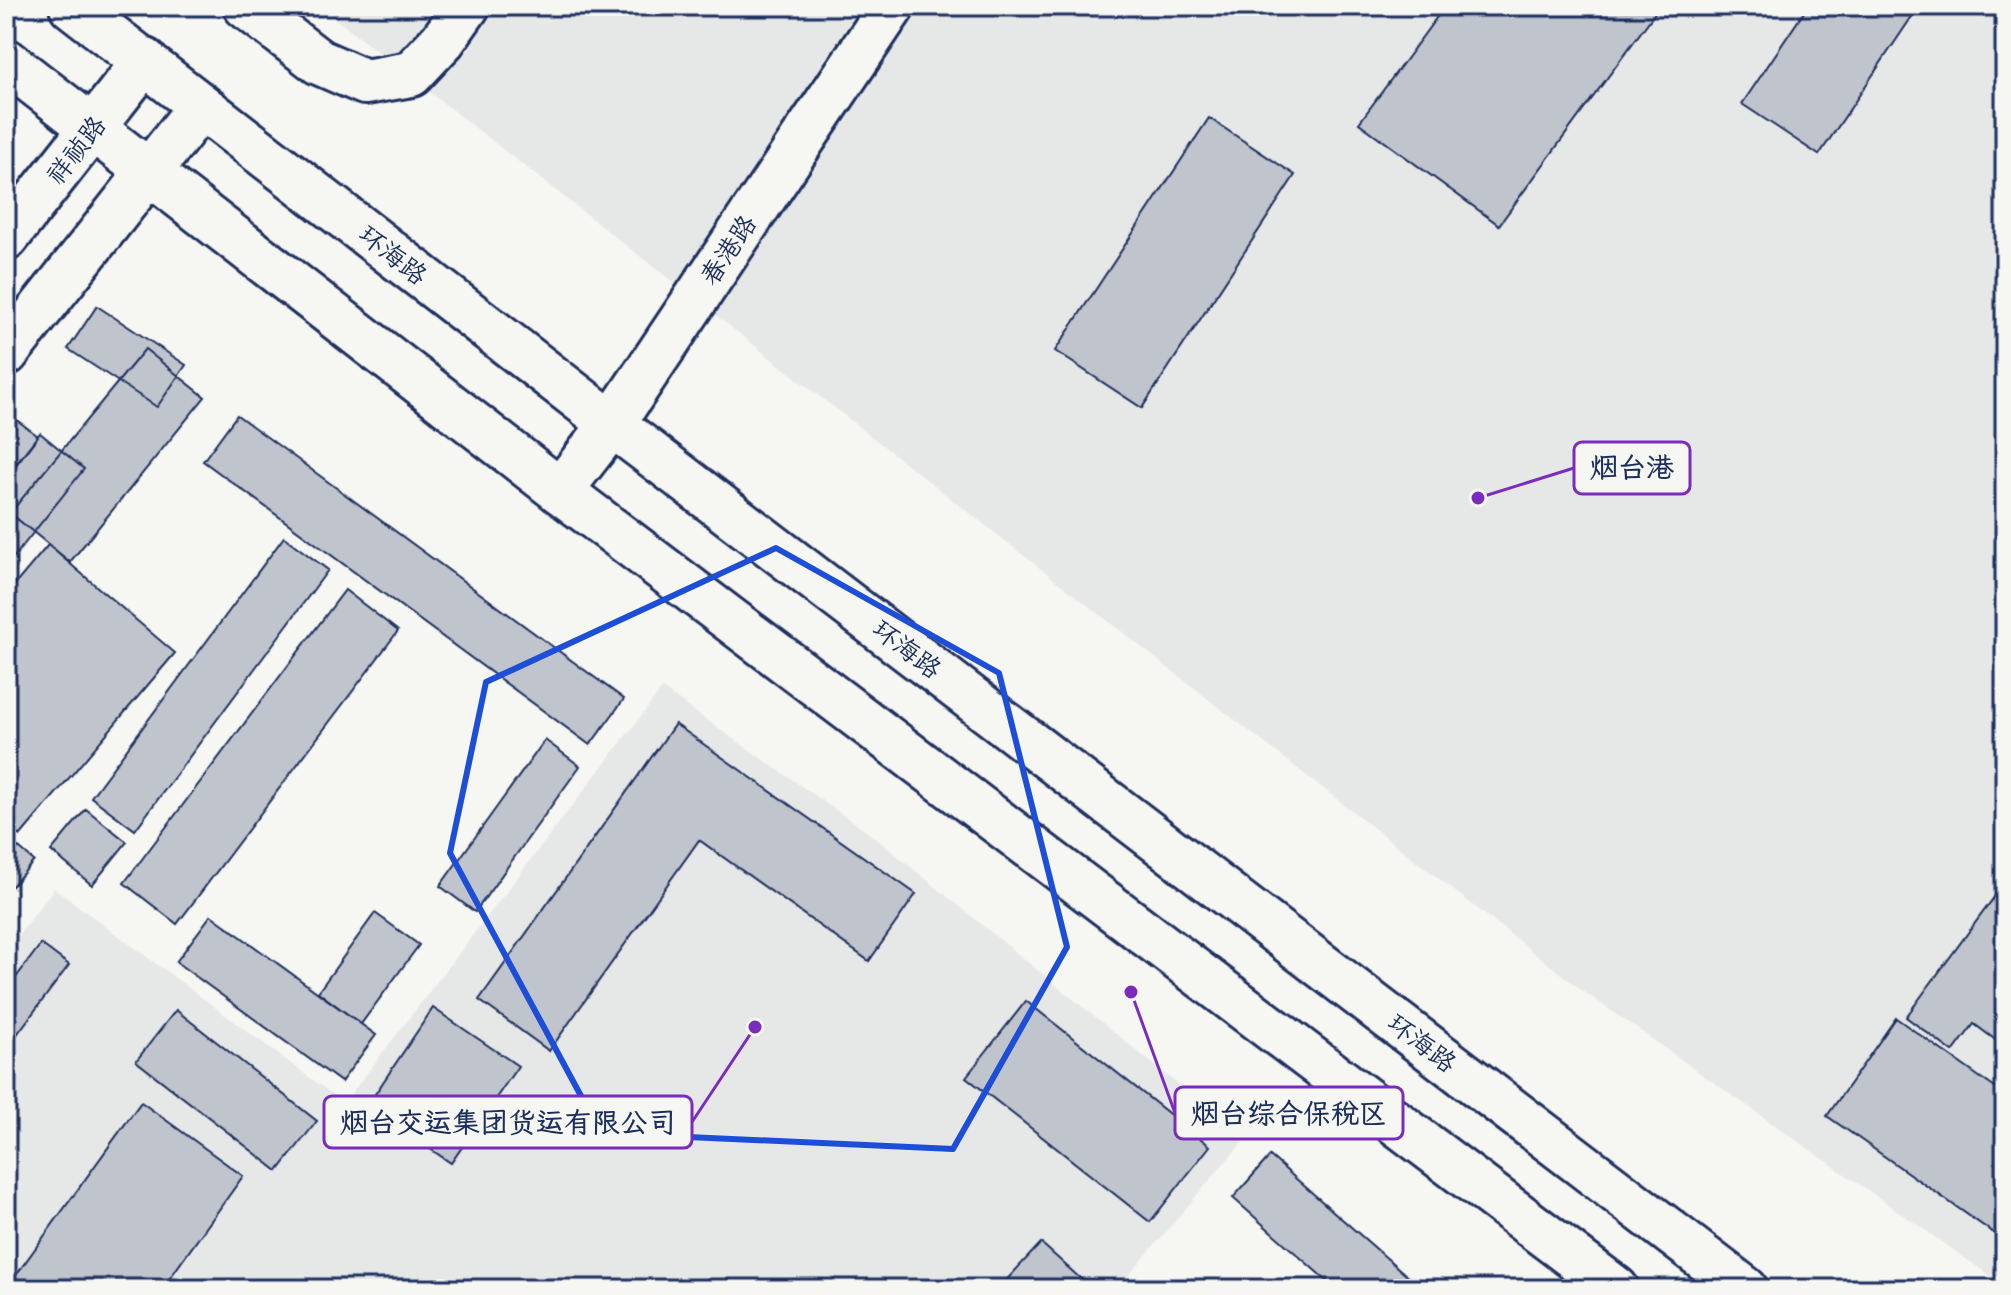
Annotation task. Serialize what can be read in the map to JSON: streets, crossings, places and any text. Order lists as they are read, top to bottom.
{
  "streets": {
    "main road": ["祥祯路", "春港路", "环海路"]
  },
  "crossings": [
    ["祥祯路", "环海路"],
    ["春港路", "环海路"]
  ],
  "places": ["烟台港", "烟台综合保税区", "烟台交运集团货运有限公司"]
}
